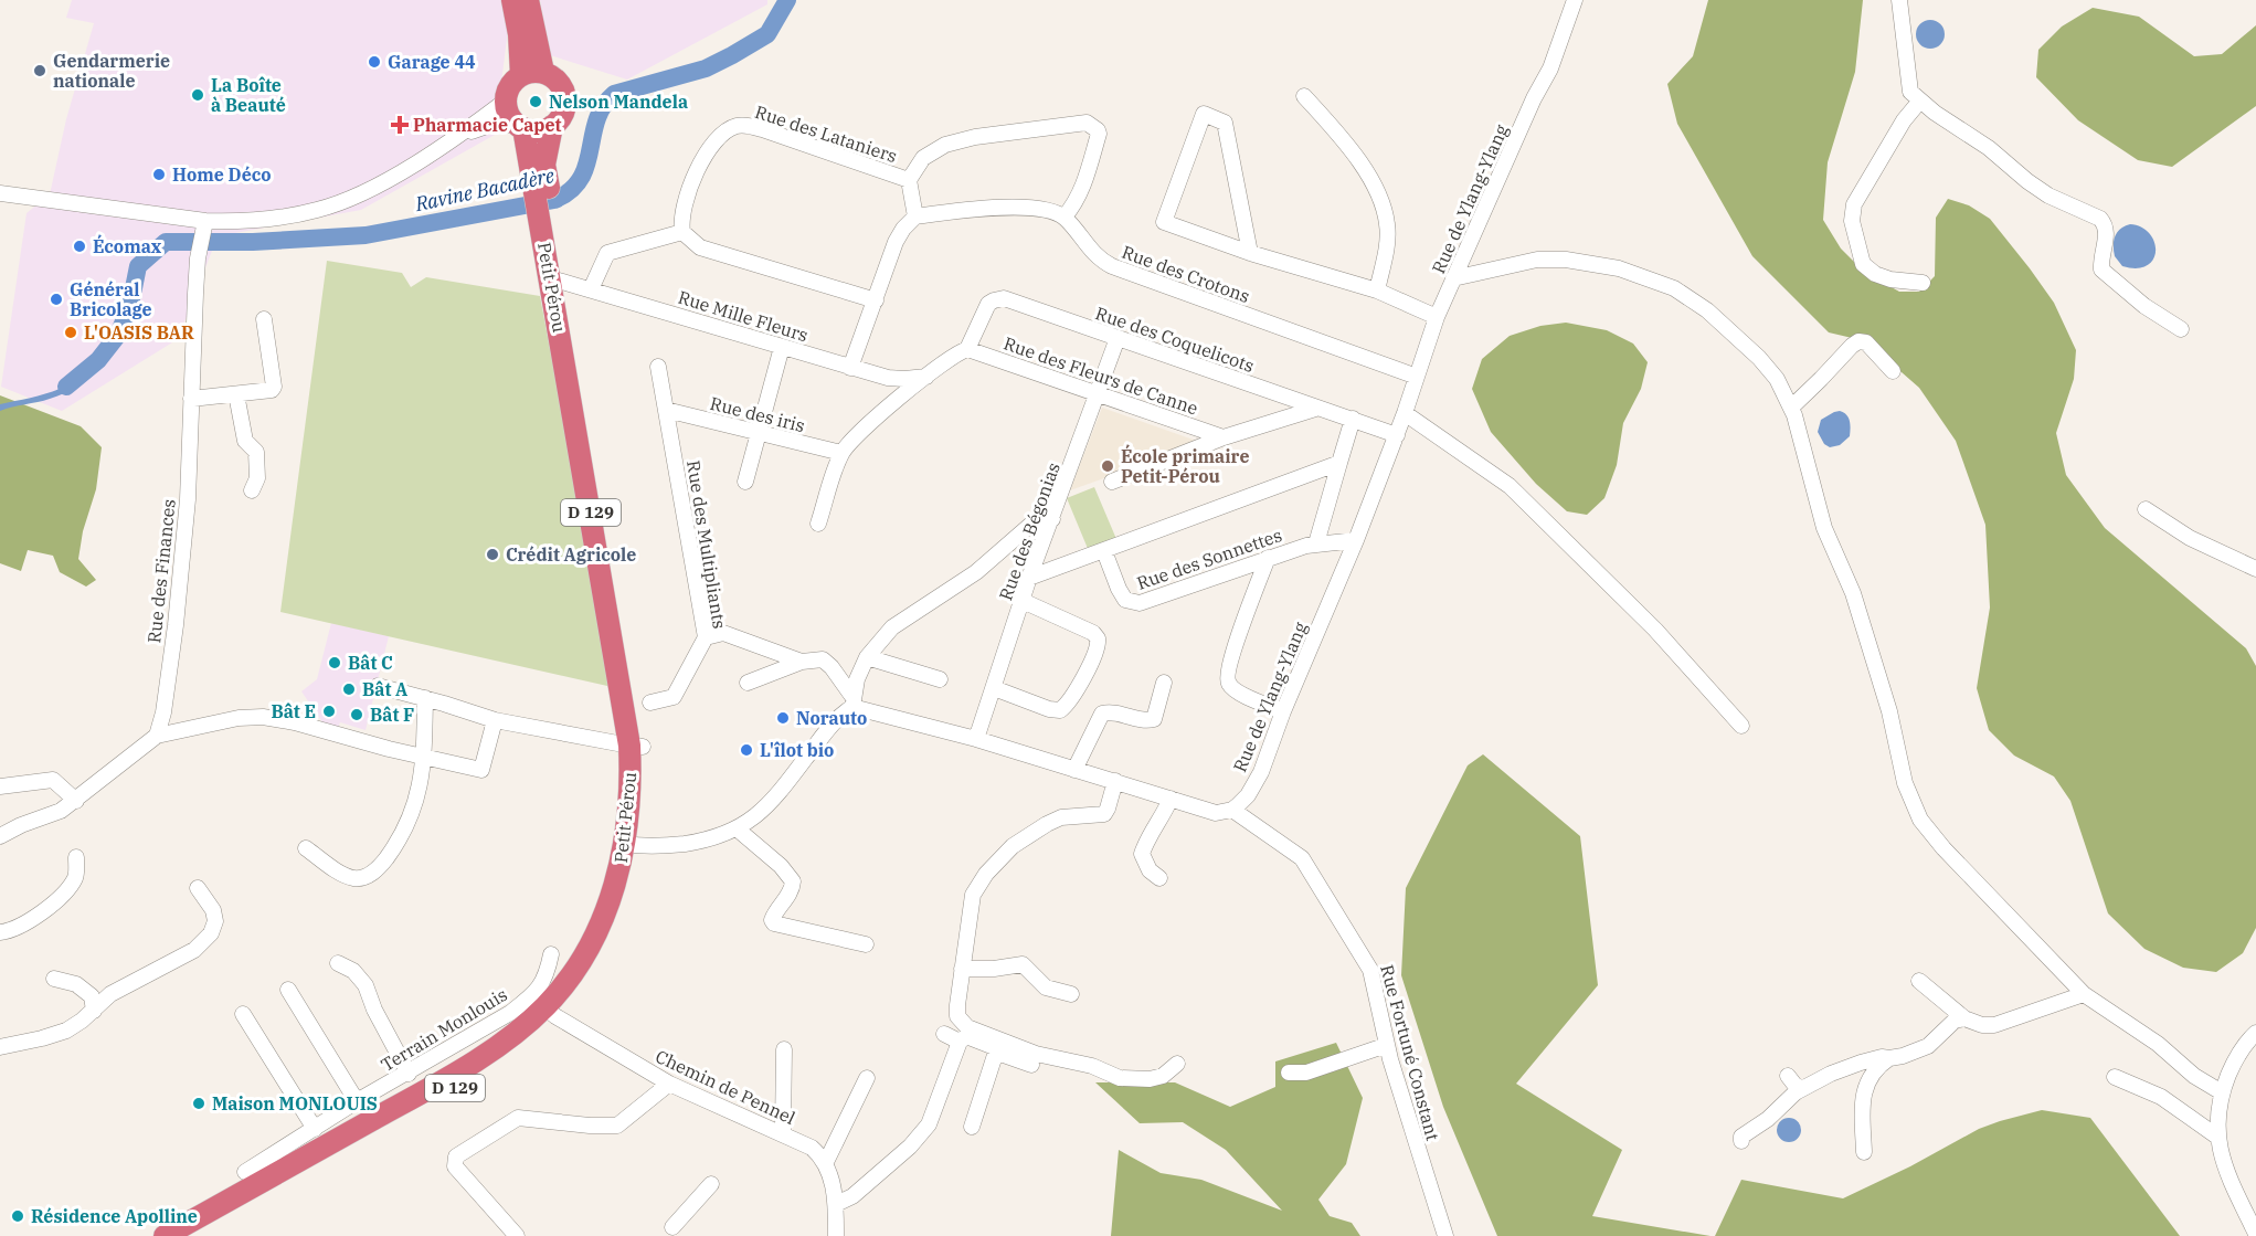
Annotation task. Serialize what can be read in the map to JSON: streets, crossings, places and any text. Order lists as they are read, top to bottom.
{
  "streets": {
    "highway": ["Petit Pérou", "D 129"],
    "street": [
      "Rue des Lataniers",
      "Rue de Ylang-Ylang",
      "Rue des Crotons",
      "Rue Mille Fleurs",
      "Rue des Coquelicots",
      "Rue des Fleurs de Canne",
      "Rue des iris",
      "Rue des Bégonias",
      "Rue des Multipliants",
      "Rue des Sonnettes",
      "Rue des Finances",
      "Terrain Monlouis",
      "Rue Fortuné Constant",
      "Chemin de Pennel"
    ]
  },
  "crossings": [
    ["Rue de Ylang-Ylang", "Rue des Crotons"],
    ["Rue de Ylang-Ylang", "Rue des Coquelicots"],
    ["Rue de Ylang-Ylang", "Rue des Sonnettes"],
    ["Rue de Ylang-Ylang", "Rue Fortuné Constant"],
    ["Petit Pérou", "Rue Mille Fleurs"],
    ["Petit Pérou", "D 129"],
    ["Petit Pérou", "Terrain Monlouis"],
    ["Petit Pérou", "Chemin de Pennel"],
    ["Rue des Coquelicots", "Rue des Fleurs de Canne"],
    ["Rue des Coquelicots", "Rue des Bégonias"],
    ["Rue des Fleurs de Canne", "Rue des Bégonias"],
    ["Rue des iris", "Rue des Multipliants"]
  ],
  "water": ["Ravine Bacadère"],
  "places": {
    "other": [
      "Garage 44",
      "Gendarmerie nationale",
      "La Boîte à Beauté",
      "Nelson Mandela",
      "Home Déco",
      "Écomax",
      "Général Bricolage",
      "L'OASIS BAR",
      "École primaire Petit-Pérou",
      "Crédit Agricole",
      "Bât C",
      "Bât A",
      "Bât E",
      "Bât F",
      "Norauto",
      "L'îlot bio",
      "Maison MONLOUIS",
      "Résidence Apolline"
    ],
    "health": ["Pharmacie Capet"]
  }
}
